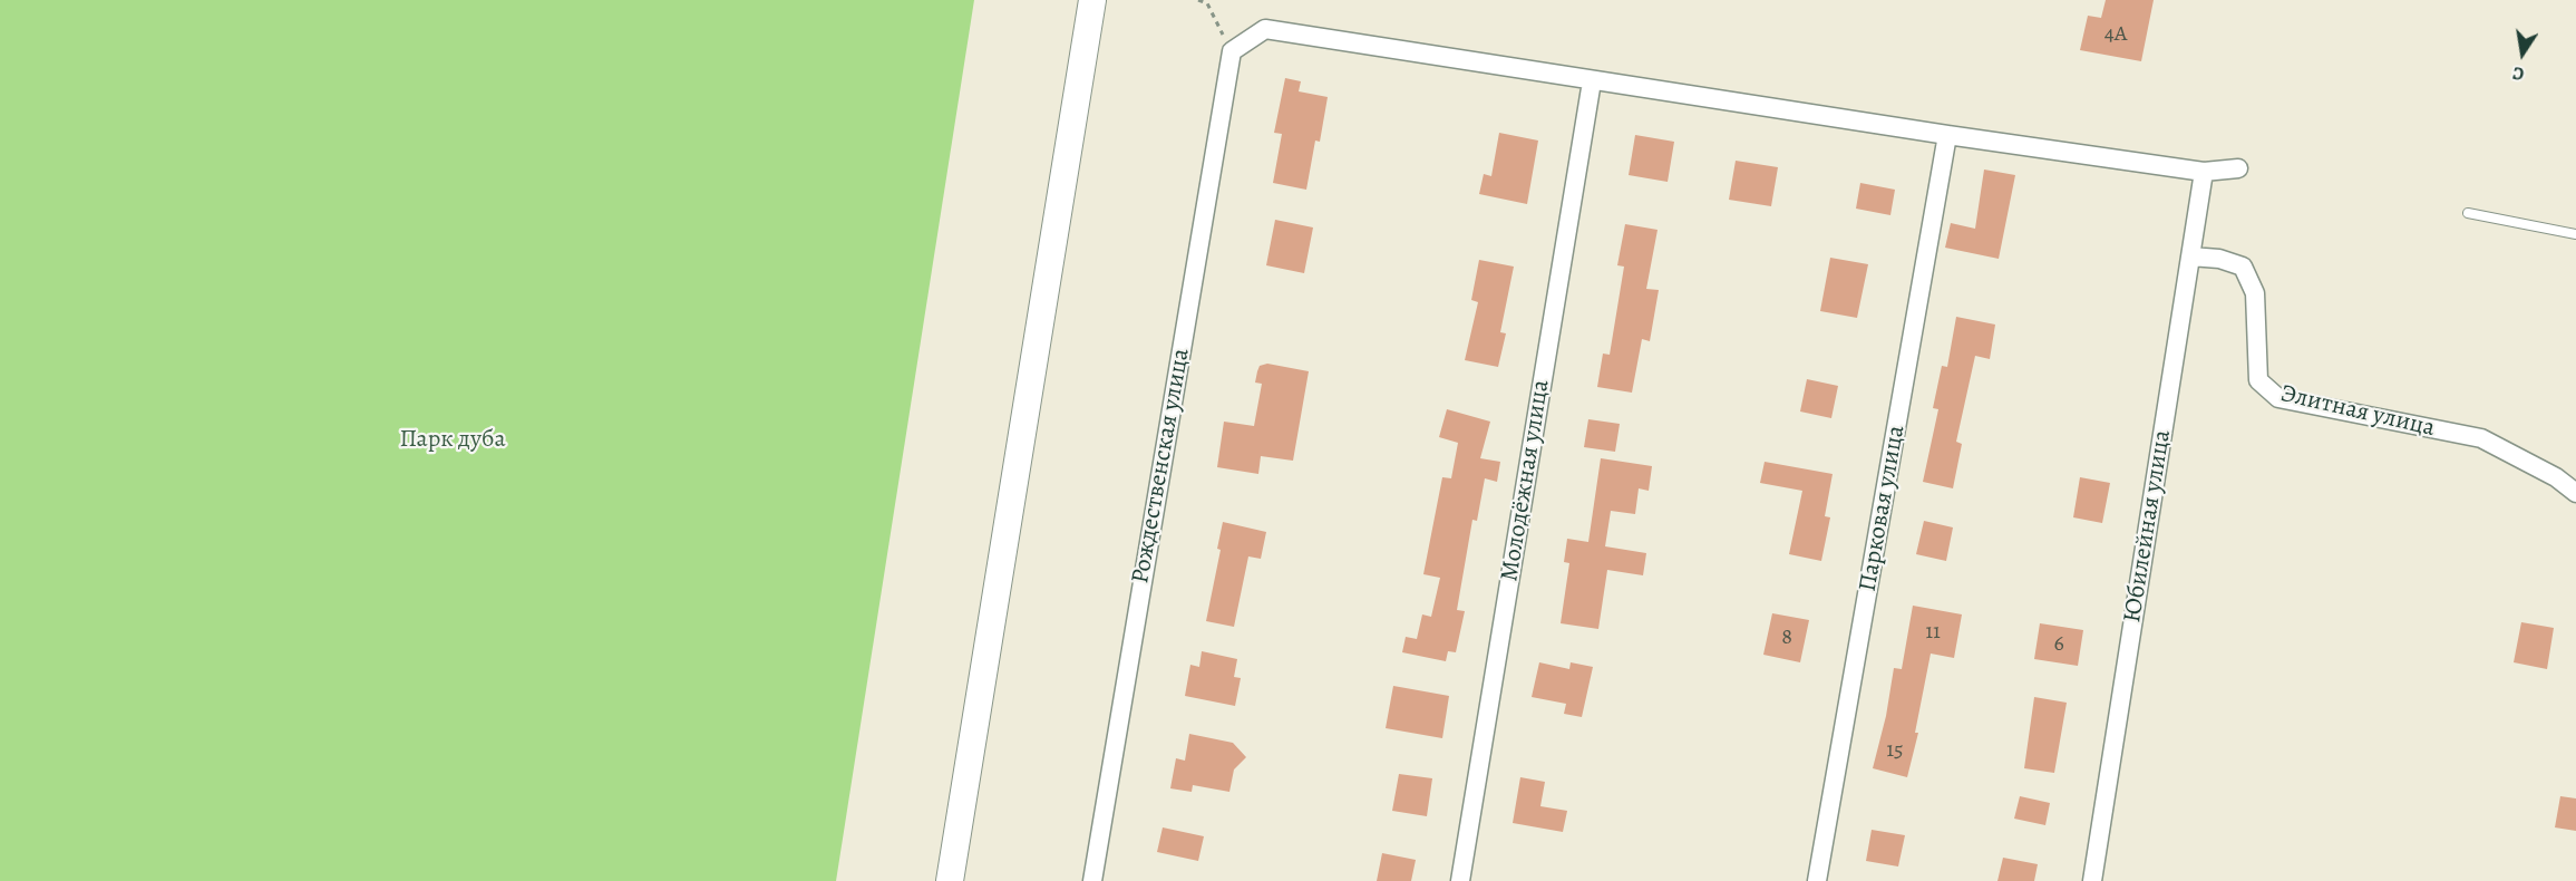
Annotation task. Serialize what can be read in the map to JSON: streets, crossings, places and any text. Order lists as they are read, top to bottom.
{
  "streets": {
    "street": [
      "Элитная улица",
      "Рождественская улица",
      "Молодёжная улица",
      "Парковая улица",
      "Юбилейная улица"
    ]
  },
  "crossings": [
    ["Элитная улица", "Юбилейная улица"]
  ],
  "parks": ["Парк дуба"],
  "house_numbers": [
    "4А",
    "11",
    "8",
    "6",
    "15"
  ],
  "north": "bottom"
}
